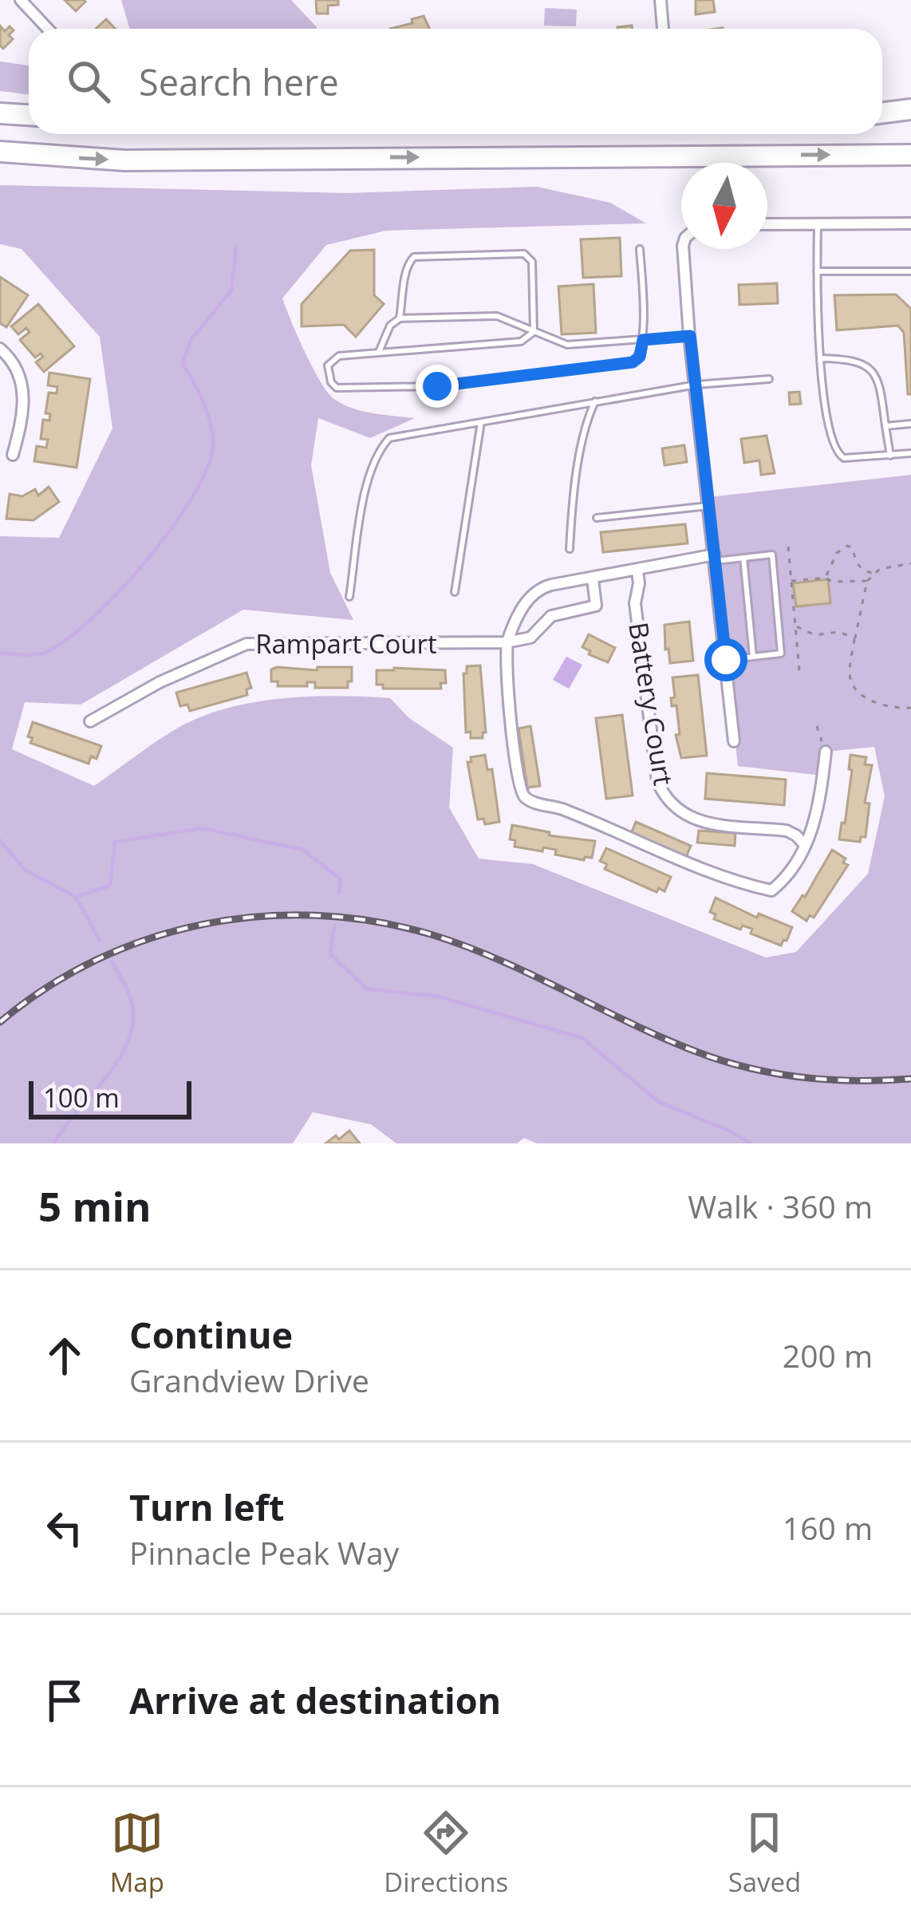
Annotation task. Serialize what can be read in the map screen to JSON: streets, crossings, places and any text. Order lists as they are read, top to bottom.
{
  "streets": {
    "street": ["Rampart Court", "Battery Court"]
  },
  "scale_bar": "100 m",
  "north": "bottom",
  "page": {
    "search": "Search here",
    "scale": "100 m",
    "heading": ["5 min", "Walk · 360 m"],
    "list": [
      ["Continue", "Grandview Drive", "200 m"],
      ["Turn left", "Pinnacle Peak Way", "160 m"],
      "Arrive at destination"
    ],
    "nav": ["Map", "Directions", "Saved"]
  }
}
